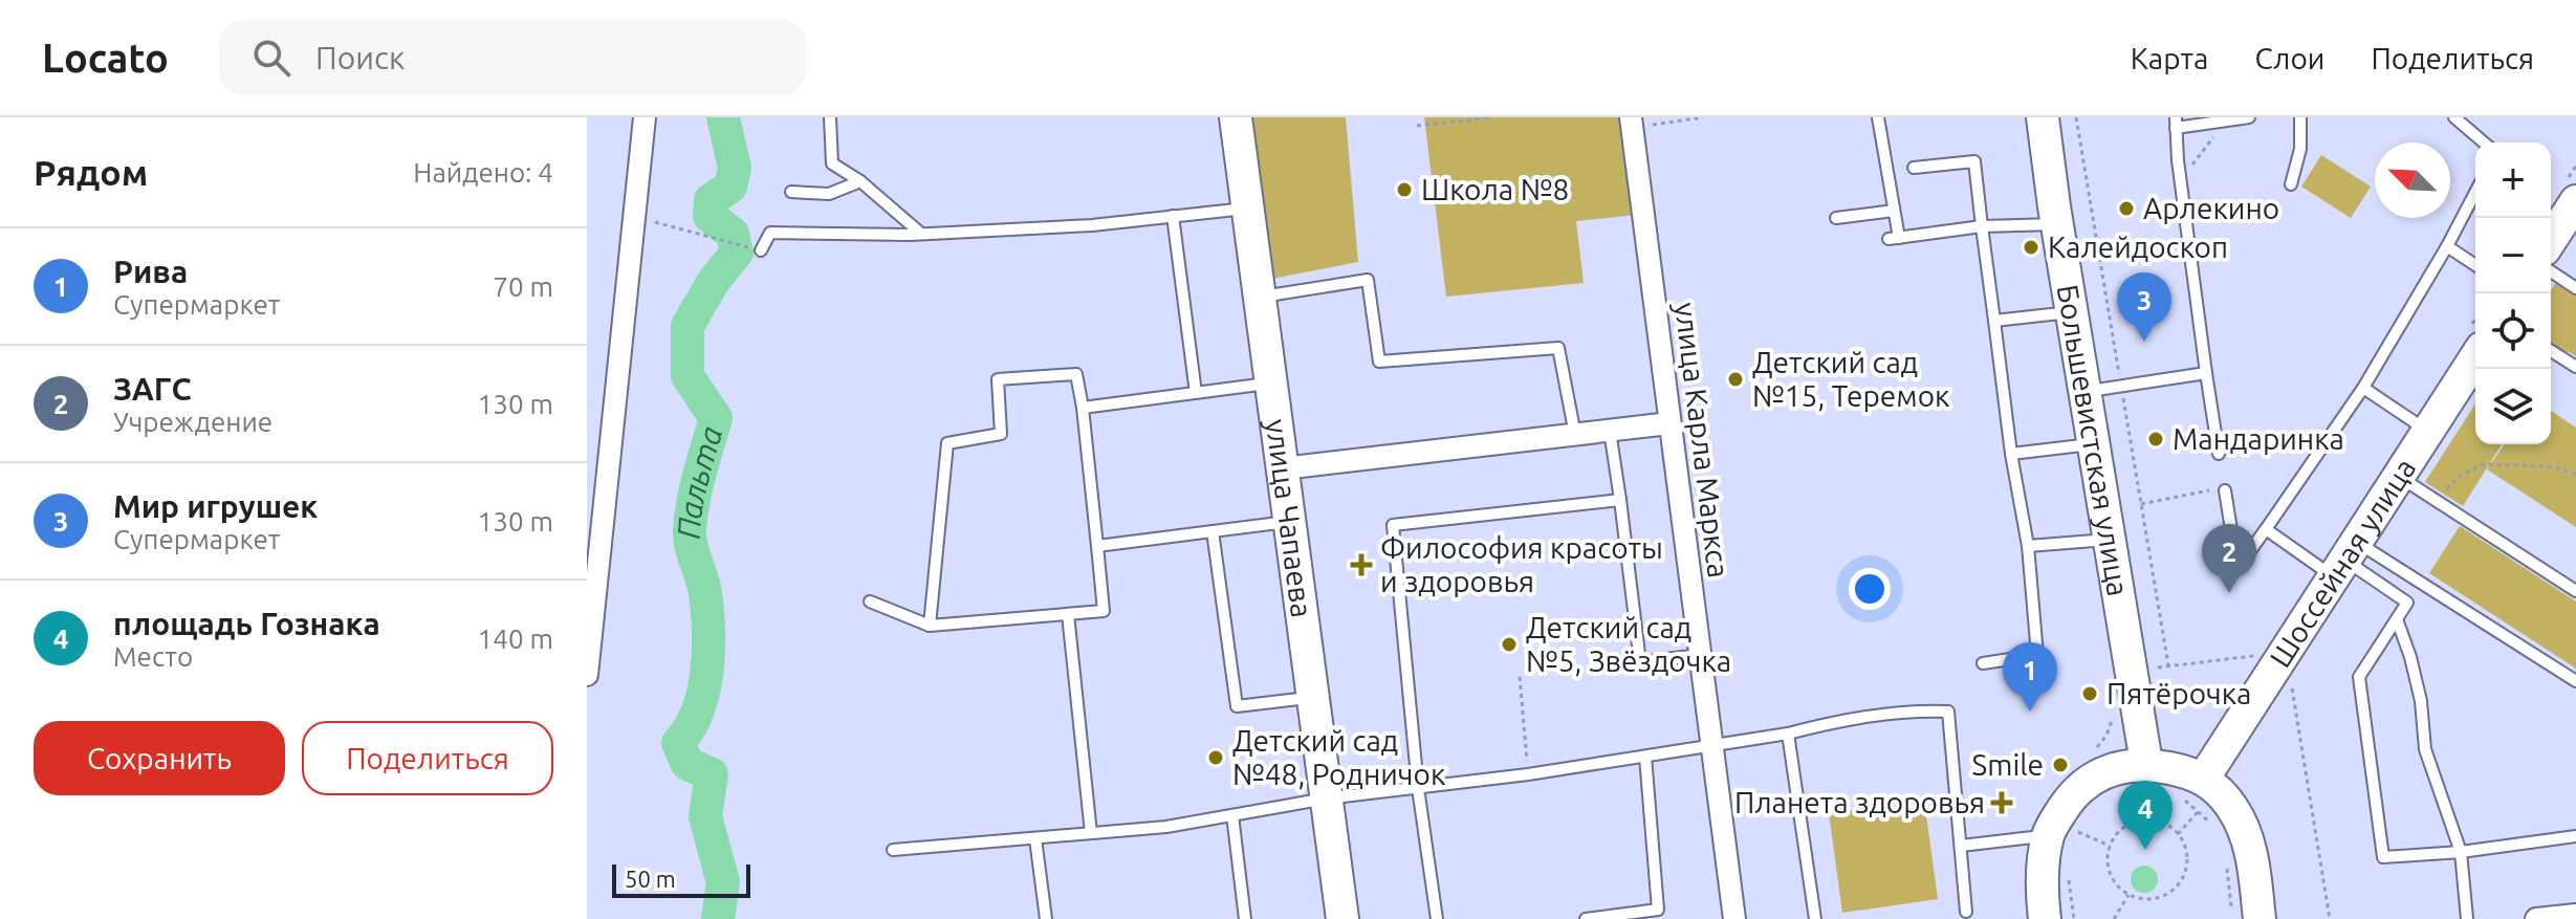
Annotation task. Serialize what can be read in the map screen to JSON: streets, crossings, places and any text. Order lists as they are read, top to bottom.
{
  "streets": {
    "street": [
      "улица Карла Маркса",
      "Большевистская улица",
      "улица Чапаева",
      "Шоссейная улица"
    ]
  },
  "water": ["Пальта"],
  "places": {
    "other": [
      "Школа №8",
      "Арлекино",
      "Калейдоскоп",
      "Детский сад №15, Теремок",
      "Мандаринка",
      "Детский сад №5, Звёздочка",
      "Пятёрочка",
      "Детский сад №48, Родничок",
      "Smile"
    ],
    "health": ["Философия красоты и здоровья", "Планета здоровья"]
  },
  "scale_bar": "50 m",
  "north": "top left",
  "page": {
    "header": "Locato",
    "search": "Поиск",
    "nav": ["Карта", "Слои", "Поделиться"],
    "heading": ["Рядом", "Найдено: 4"],
    "map_buttons": ["+", "−"],
    "list": [
      {
        "mark": "1",
        "name": "Рива",
        "note": "Супермаркет",
        "value": "70 m"
      },
      {
        "mark": "2",
        "name": "ЗАГС",
        "note": "Учреждение",
        "value": "130 m"
      },
      {
        "mark": "3",
        "name": "Мир игрушек",
        "note": "Супермаркет",
        "value": "130 m"
      },
      {
        "mark": "4",
        "name": "площадь Гознака",
        "note": "Место",
        "value": "140 m"
      }
    ],
    "pins": [
      "3",
      "2",
      "1",
      "4"
    ],
    "buttons": ["Сохранить", "Поделиться"],
    "scale": "50 m"
  }
}
